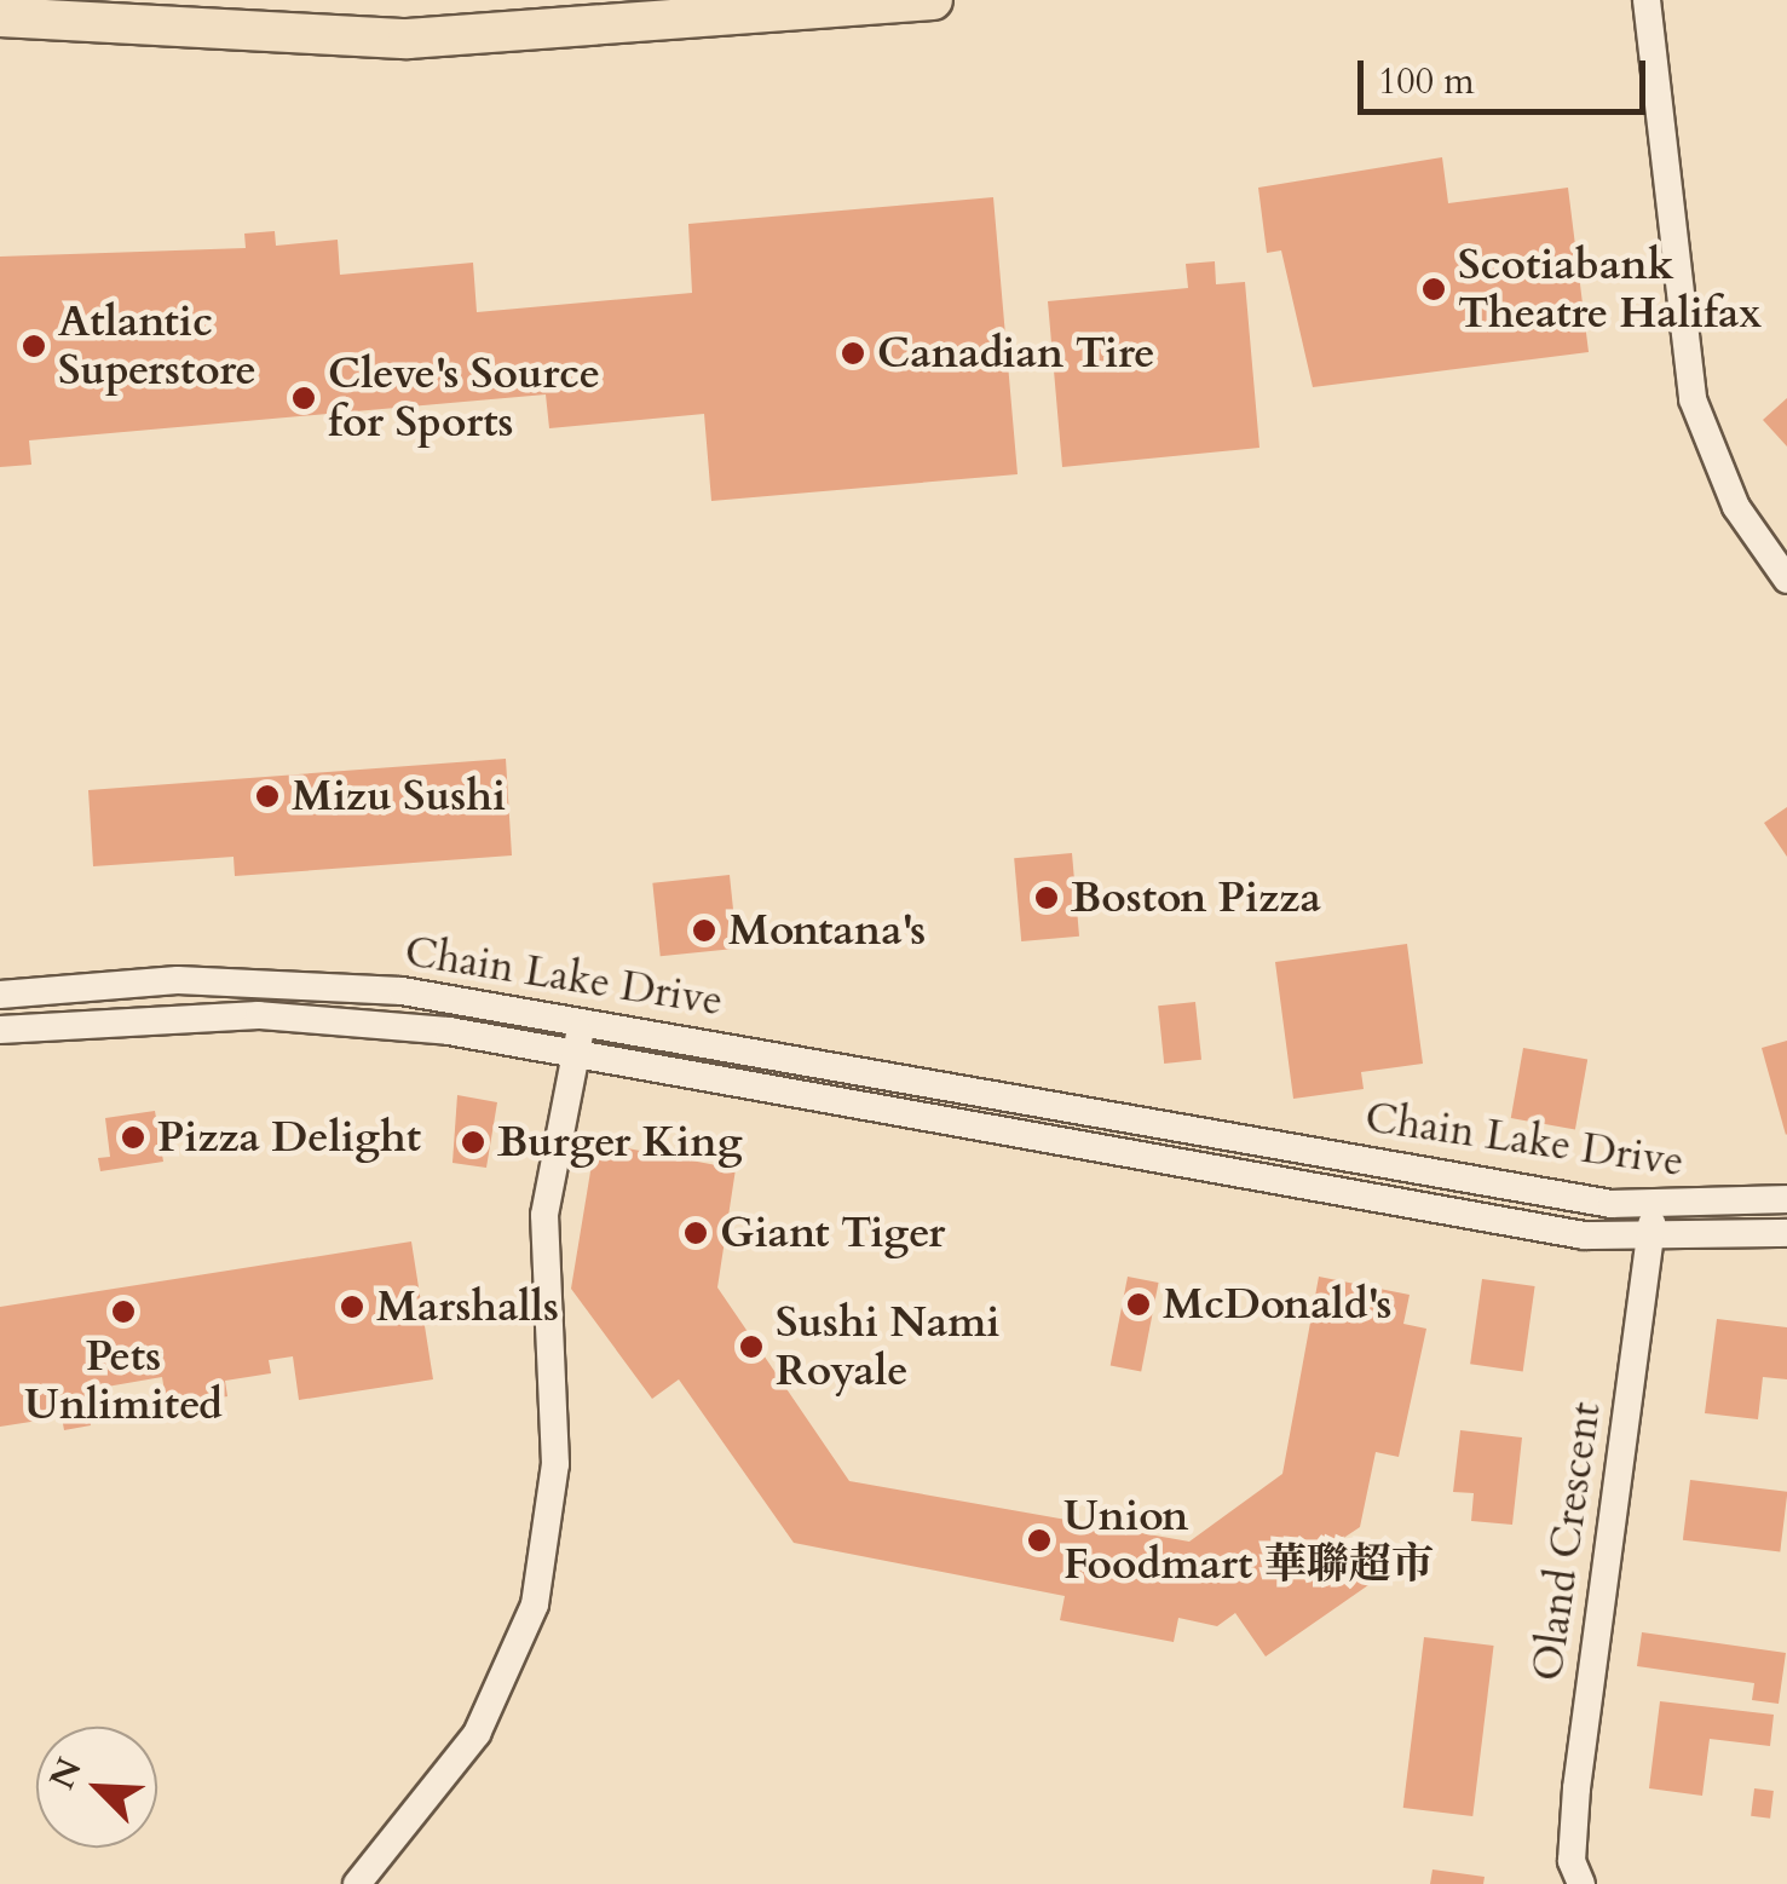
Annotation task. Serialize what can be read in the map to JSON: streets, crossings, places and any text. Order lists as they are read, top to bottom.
{
  "streets": {
    "street": ["Chain Lake Drive", "Oland Crescent"]
  },
  "crossings": [
    ["Chain Lake Drive", "Oland Crescent"]
  ],
  "places": [
    "Scotiabank Theatre Halifax",
    "Atlantic Superstore",
    "Canadian Tire",
    "Cleve's Source for Sports",
    "Mizu Sushi",
    "Boston Pizza",
    "Montana's",
    "Pizza Delight",
    "Burger King",
    "Giant Tiger",
    "McDonald's",
    "Marshalls",
    "Pets Unlimited",
    "Sushi Nami Royale",
    "Union Foodmart 華聯超市"
  ],
  "scale_bar": "100 m",
  "north": "top left"
}
